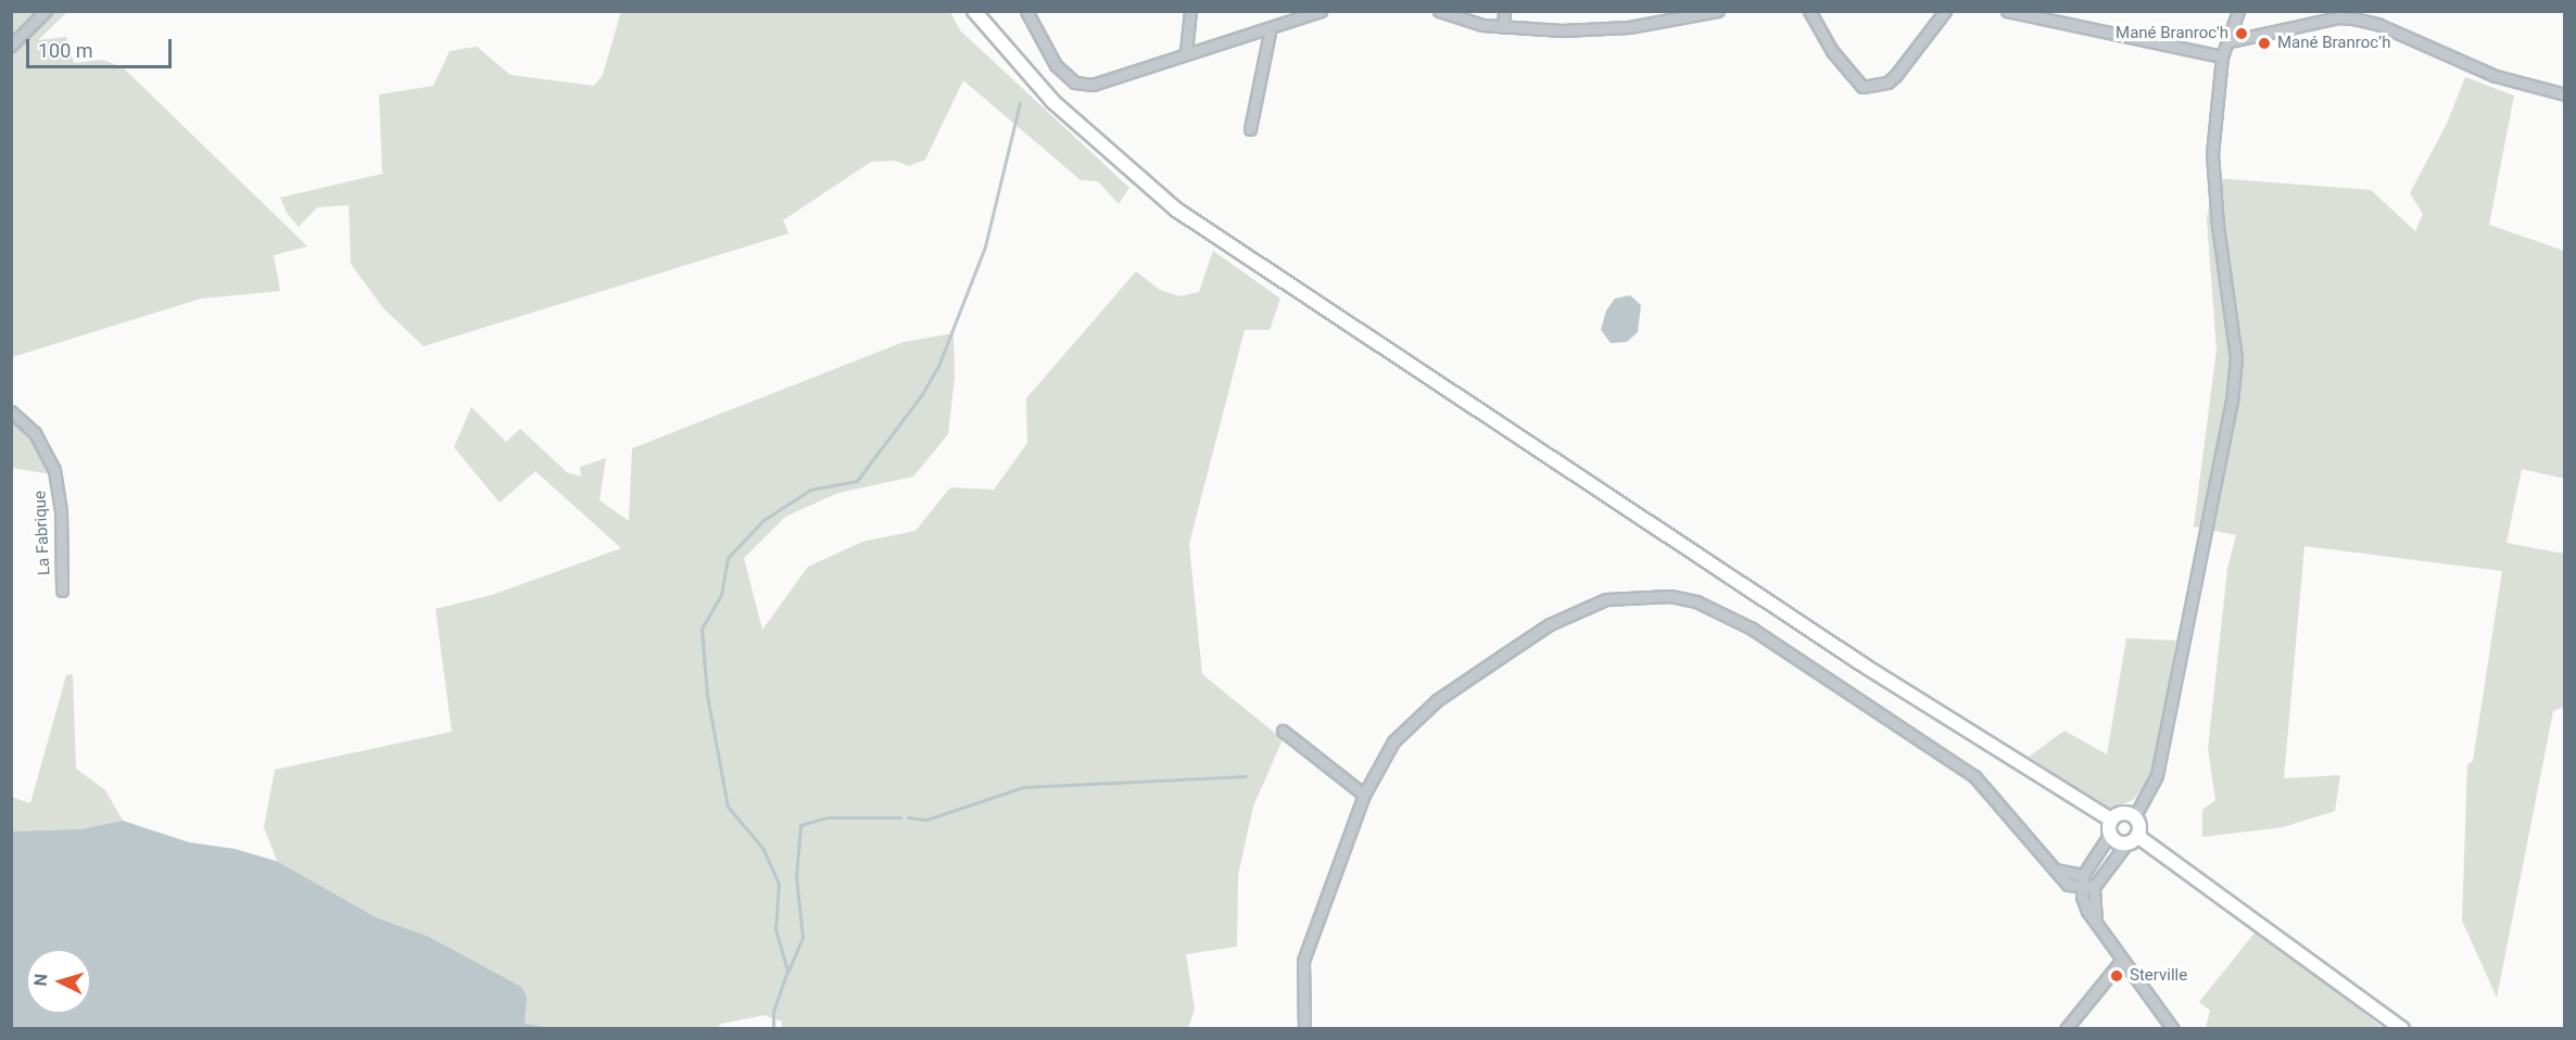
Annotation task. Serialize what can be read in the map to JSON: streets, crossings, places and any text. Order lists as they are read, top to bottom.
{
  "streets": {
    "street": ["La Fabrique"]
  },
  "places": ["Mané Branroc'h", "Mané Branroc’h", "Sterville"],
  "scale_bar": "100 m",
  "north": "left"
}
